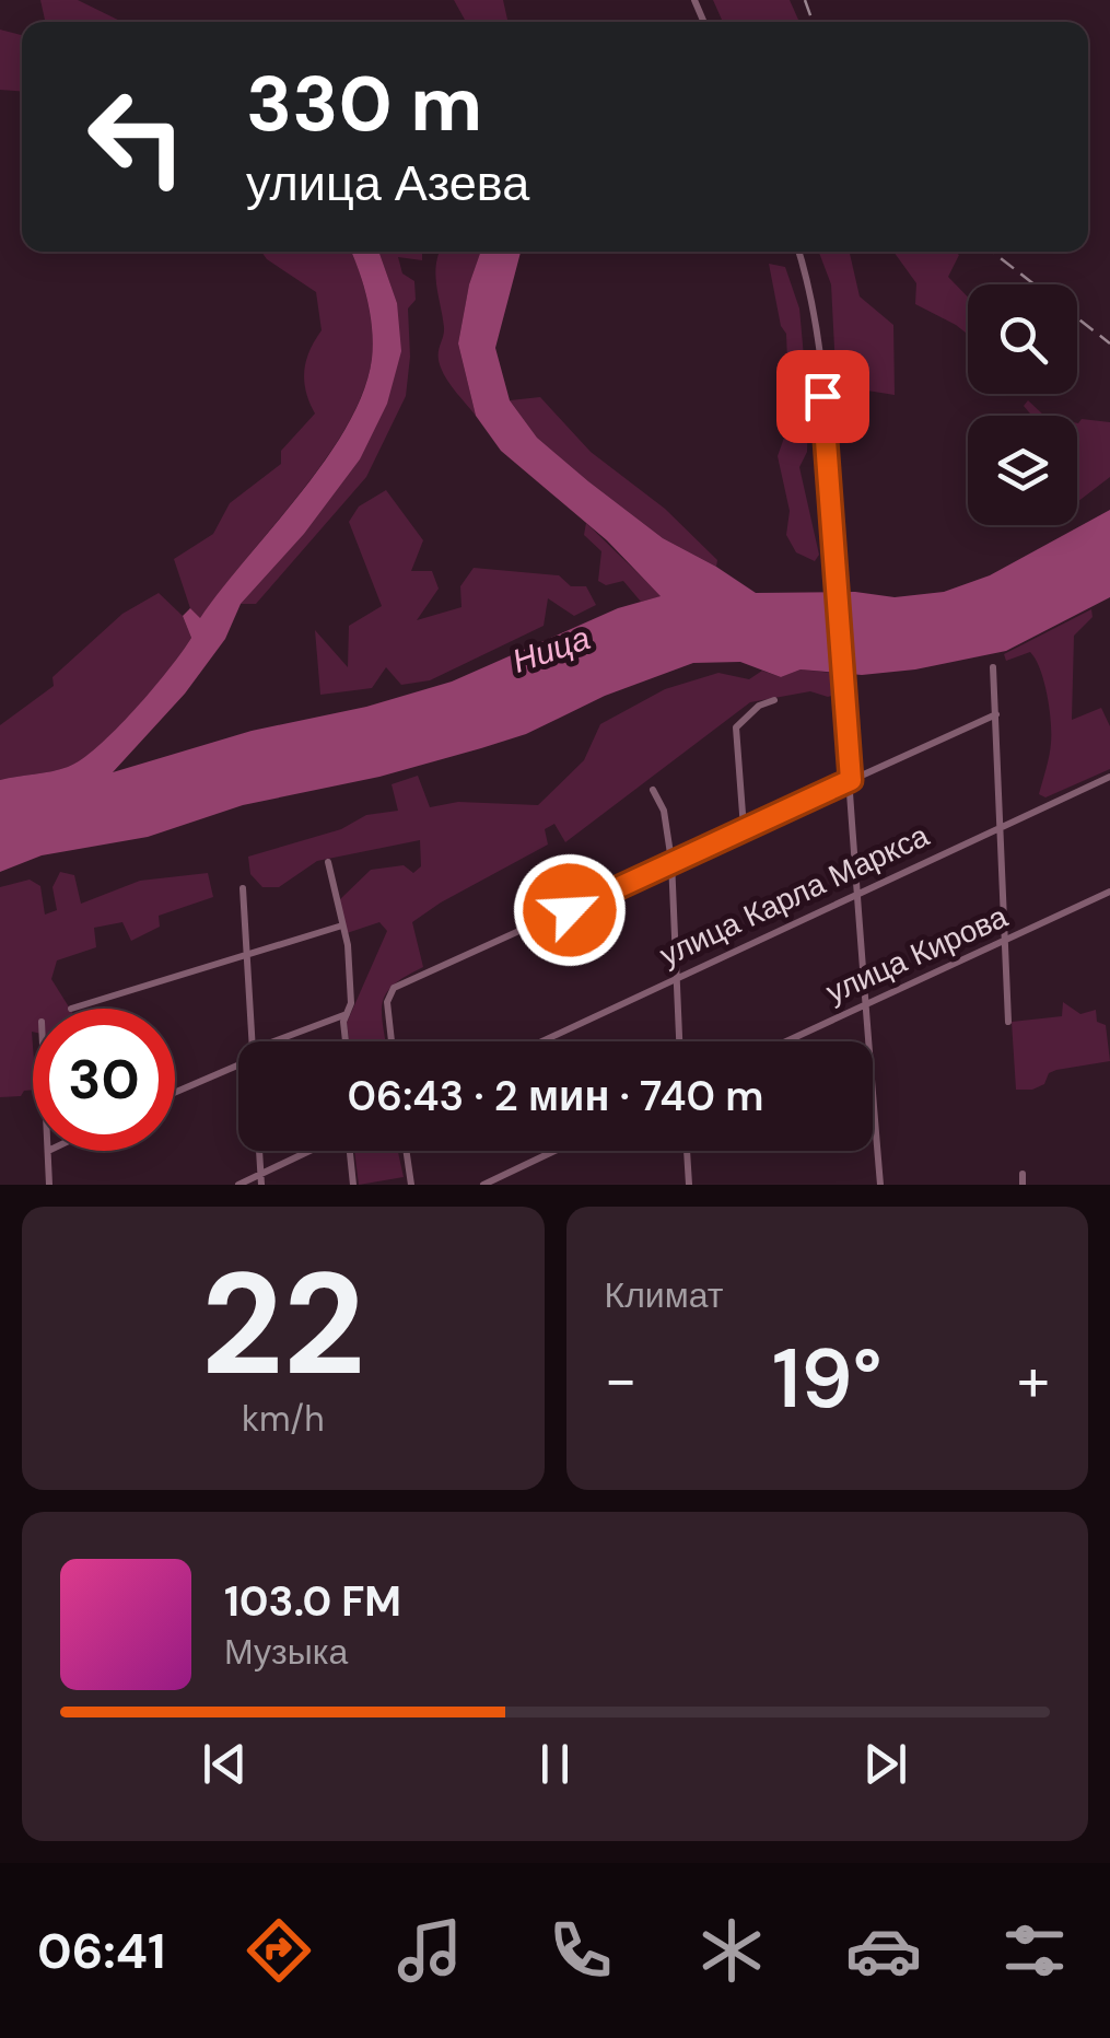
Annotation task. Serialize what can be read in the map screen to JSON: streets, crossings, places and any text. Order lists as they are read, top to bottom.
{
  "streets": {
    "street": ["улица Карла Маркса", "улица Кирова"]
  },
  "water": ["Ница"],
  "page": {
    "turn": ["330 m", "улица Азева"],
    "limit": "30",
    "trip": "06:43 · 2 мин · 740 m",
    "tile": [
      ["22", "km/h"],
      "Климат"
    ],
    "heat": ["−", "19°", "+"],
    "song": ["103.0 FM", "Музыка"],
    "tabs": "06:41"
  }
}
